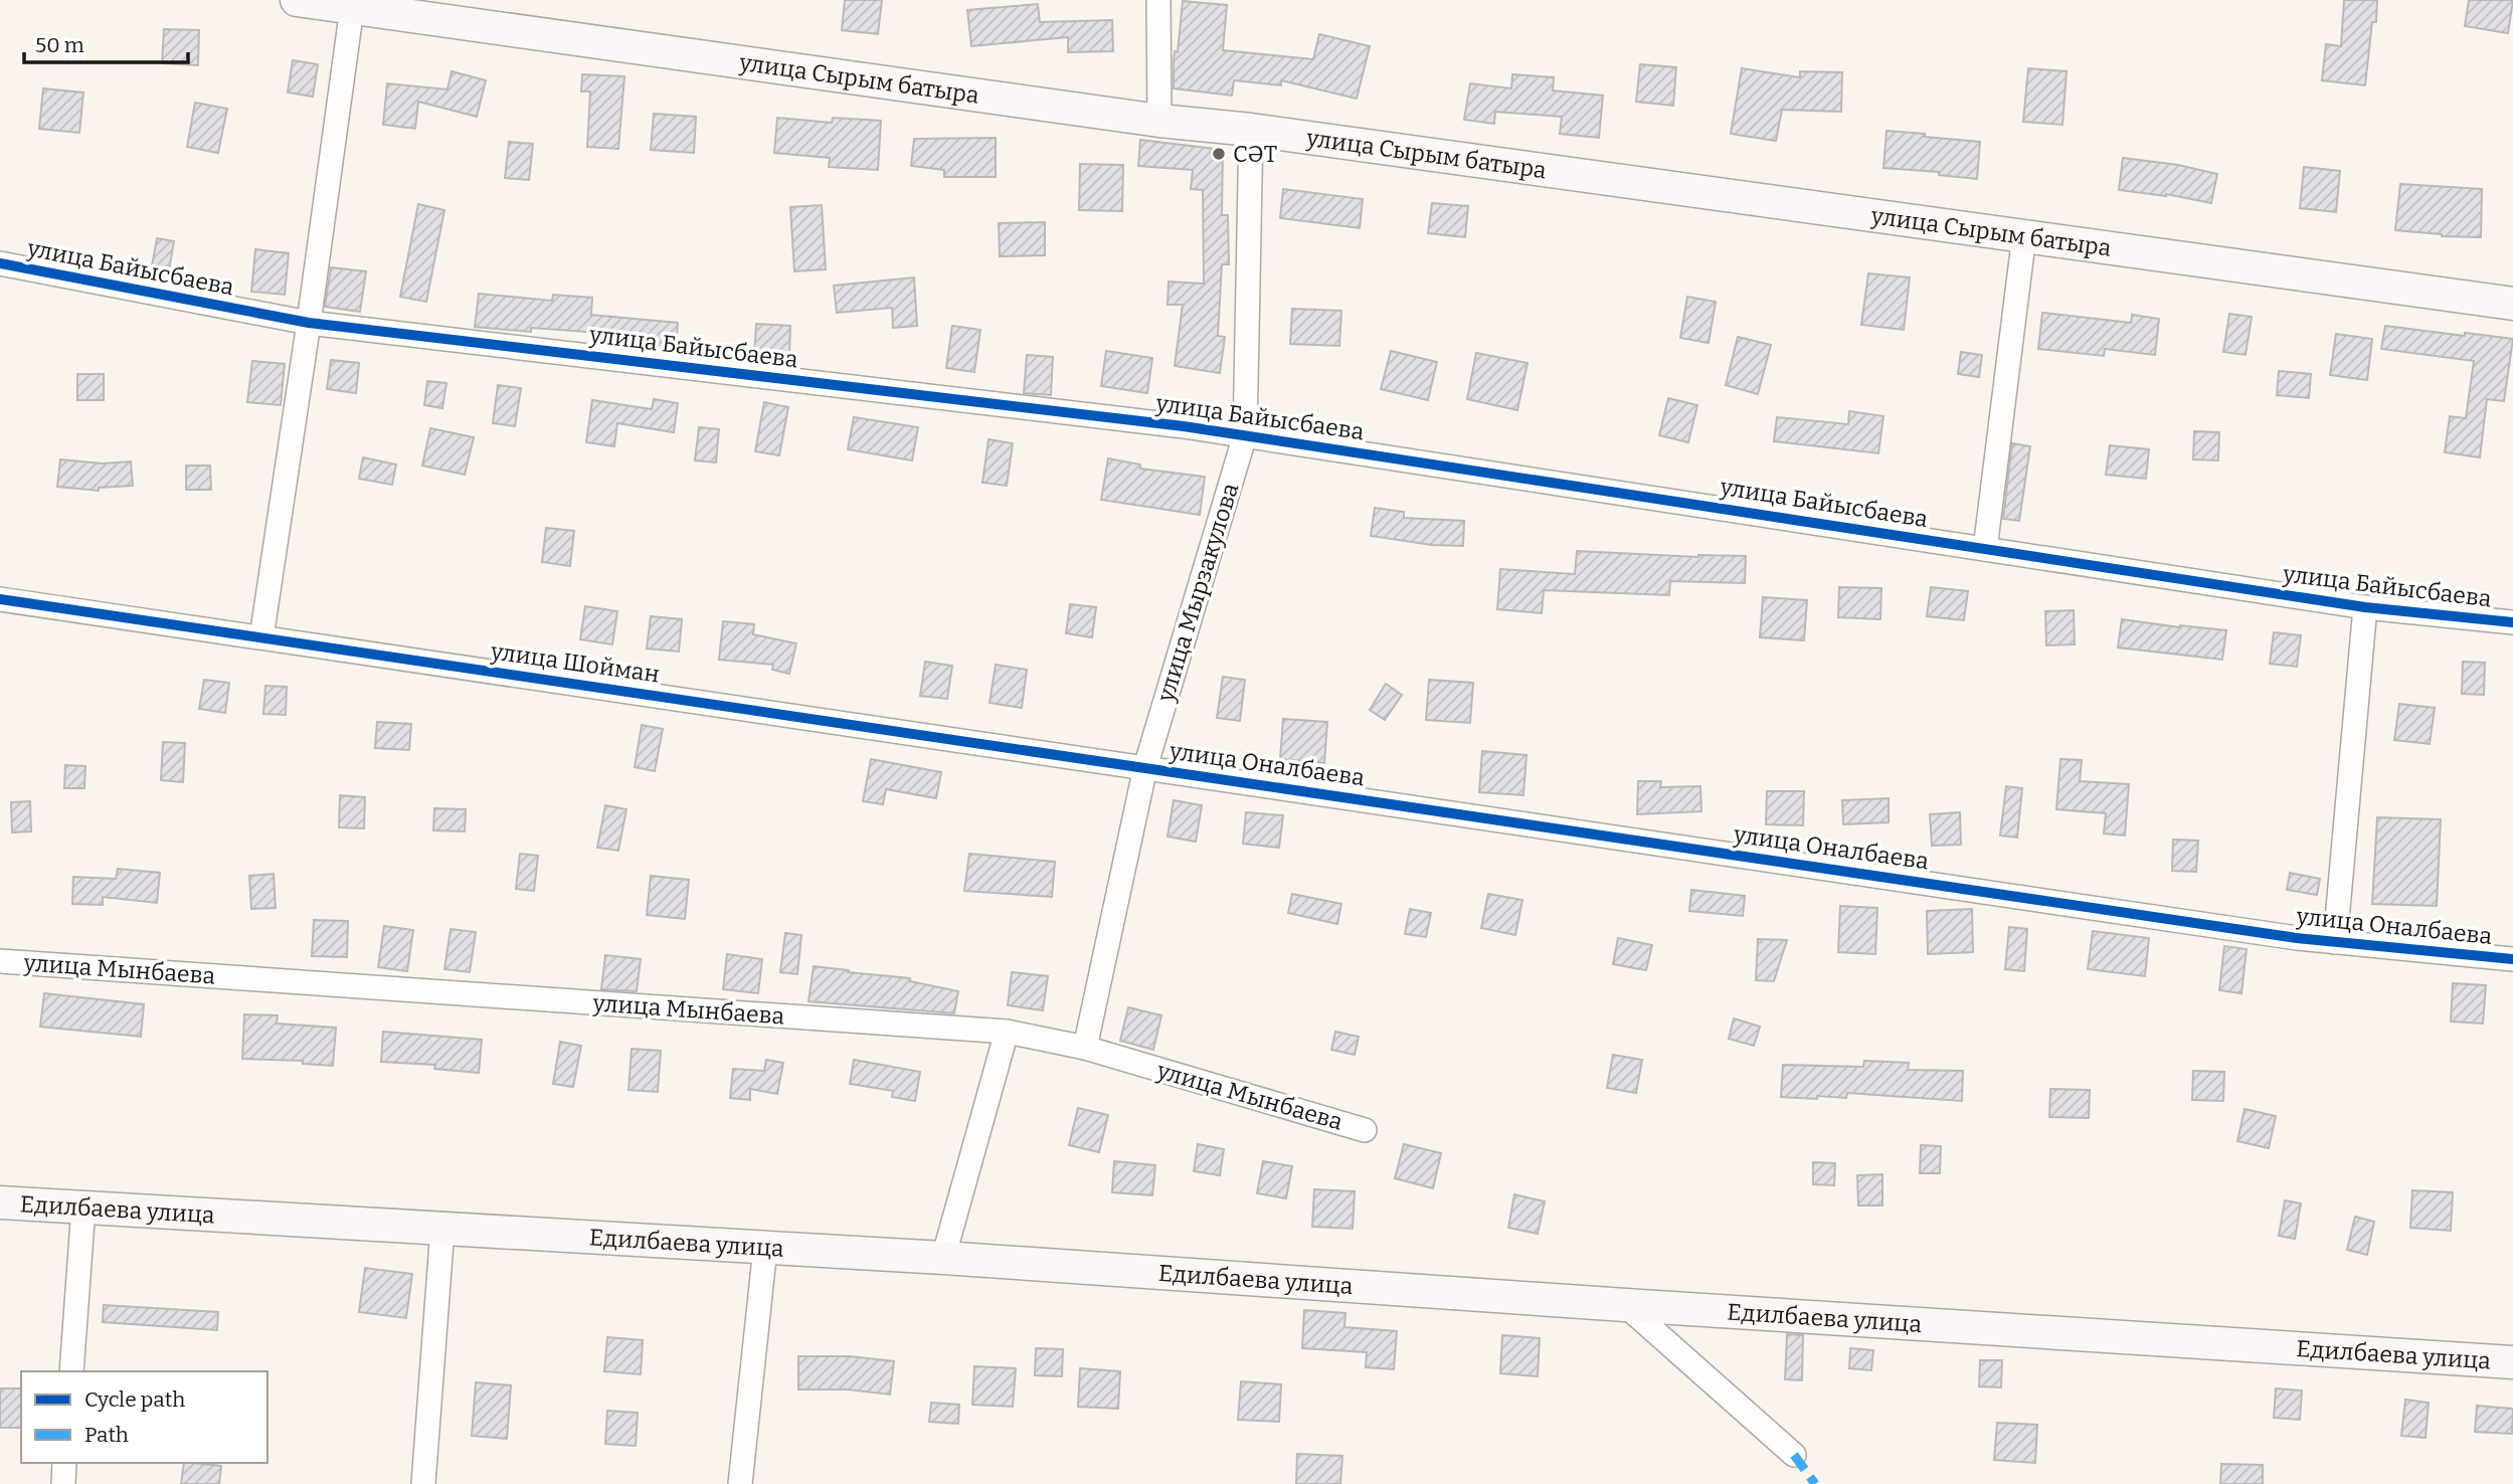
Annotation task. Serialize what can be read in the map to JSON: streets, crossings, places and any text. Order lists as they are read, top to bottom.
{
  "streets": {
    "street": [
      "улица Сырым батыра",
      "улица Байысбаева",
      "улица Мырзакулова",
      "улица Шойман",
      "улица Оналбаева",
      "улица Мынбаева",
      "Едилбаева улица"
    ]
  },
  "crossings": [
    ["улица Сырым батыра", "улица Мырзакулова"],
    ["улица Байысбаева", "улица Мырзакулова"],
    ["улица Мырзакулова", "улица Шойман"],
    ["улица Мырзакулова", "улица Оналбаева"],
    ["улица Мырзакулова", "улица Мынбаева"],
    ["улица Шойман", "улица Оналбаева"]
  ],
  "places": ["СƏТ"],
  "legend": ["Cycle path", "Path"],
  "scale_bar": "50 m"
}
